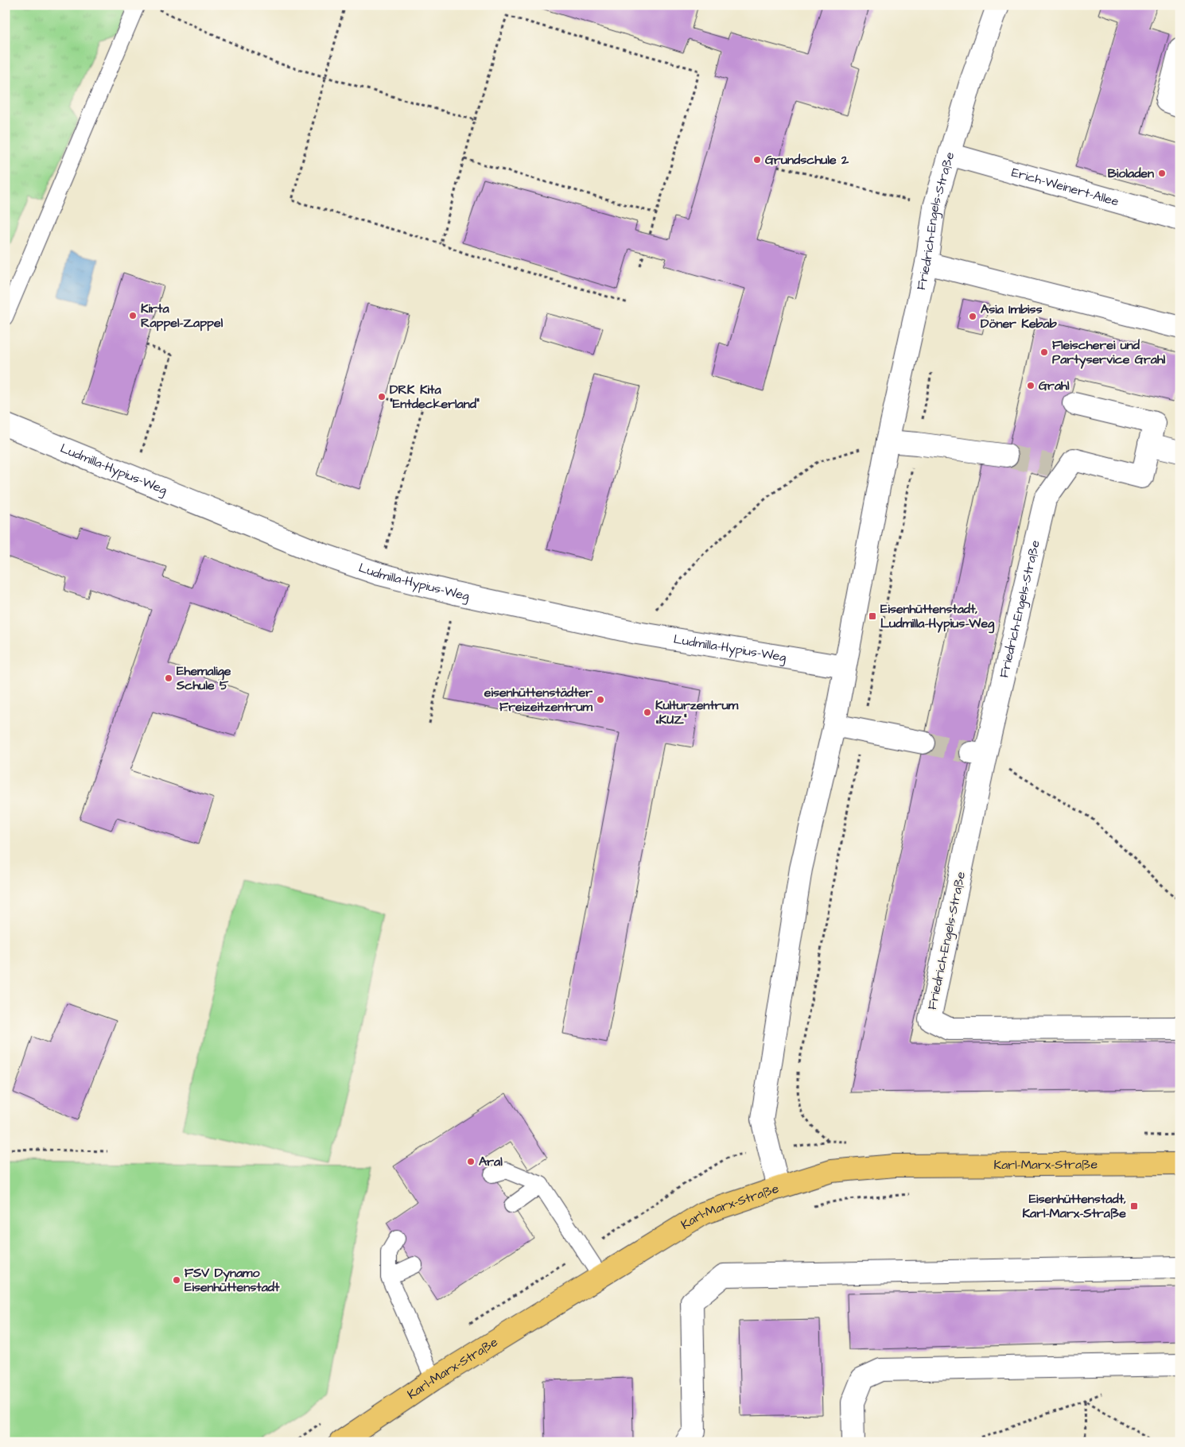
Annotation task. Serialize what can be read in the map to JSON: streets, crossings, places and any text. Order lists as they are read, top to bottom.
{
  "streets": {
    "main road": ["Karl-Marx-Straße"],
    "street": ["Erich-Weinert-Allee", "Friedrich-Engels-Straße", "Ludmilla-Hypius-Weg"]
  },
  "crossings": [
    ["Erich-Weinert-Allee", "Friedrich-Engels-Straße"],
    ["Friedrich-Engels-Straße", "Ludmilla-Hypius-Weg"],
    ["Friedrich-Engels-Straße", "Karl-Marx-Straße"]
  ],
  "places": {
    "other": [
      "Grundschule 2",
      "Bioladen",
      "Kirta Rappel-Zappel",
      "Asia Imbiss Döner Kebab",
      "Fleischerei und Partyservice Grahl",
      "Grahl",
      "DRK Kita \"Entdeckerland\"",
      "Ehemalige Schule 5",
      "eisenhüttenstädter Freizeitzentrum",
      "Kulturzentrum „KUZ“",
      "Aral",
      "FSV Dynamo Eisenhüttenstadt"
    ],
    "transit": ["Eisenhüttenstadt, Ludmilla-Hypius-Weg", "Eisenhüttenstadt, Karl-Marx-Straße"]
  }
}
